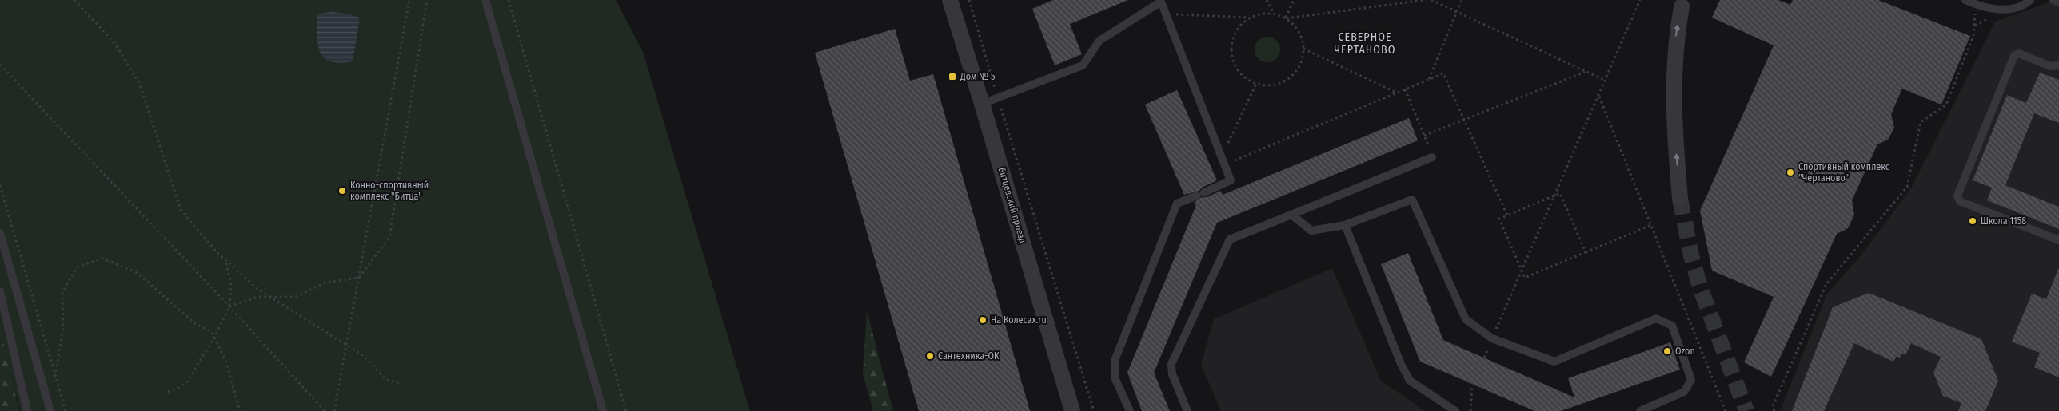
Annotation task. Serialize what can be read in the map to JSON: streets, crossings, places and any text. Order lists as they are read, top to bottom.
{
  "streets": {
    "street": ["Битцевский проезд"]
  },
  "districts": ["СЕВЕРНОЕ ЧЕРТАНОВО"],
  "places": {
    "transit": ["Дом № 5"],
    "other": [
      "Спортивный комплекс \"Чертаново\"",
      "Конно-спортивный комплекс \"Битца\"",
      "Школа 1158",
      "На Колесах.ru",
      "Ozon",
      "Сантехника-ОК"
    ]
  }
}
